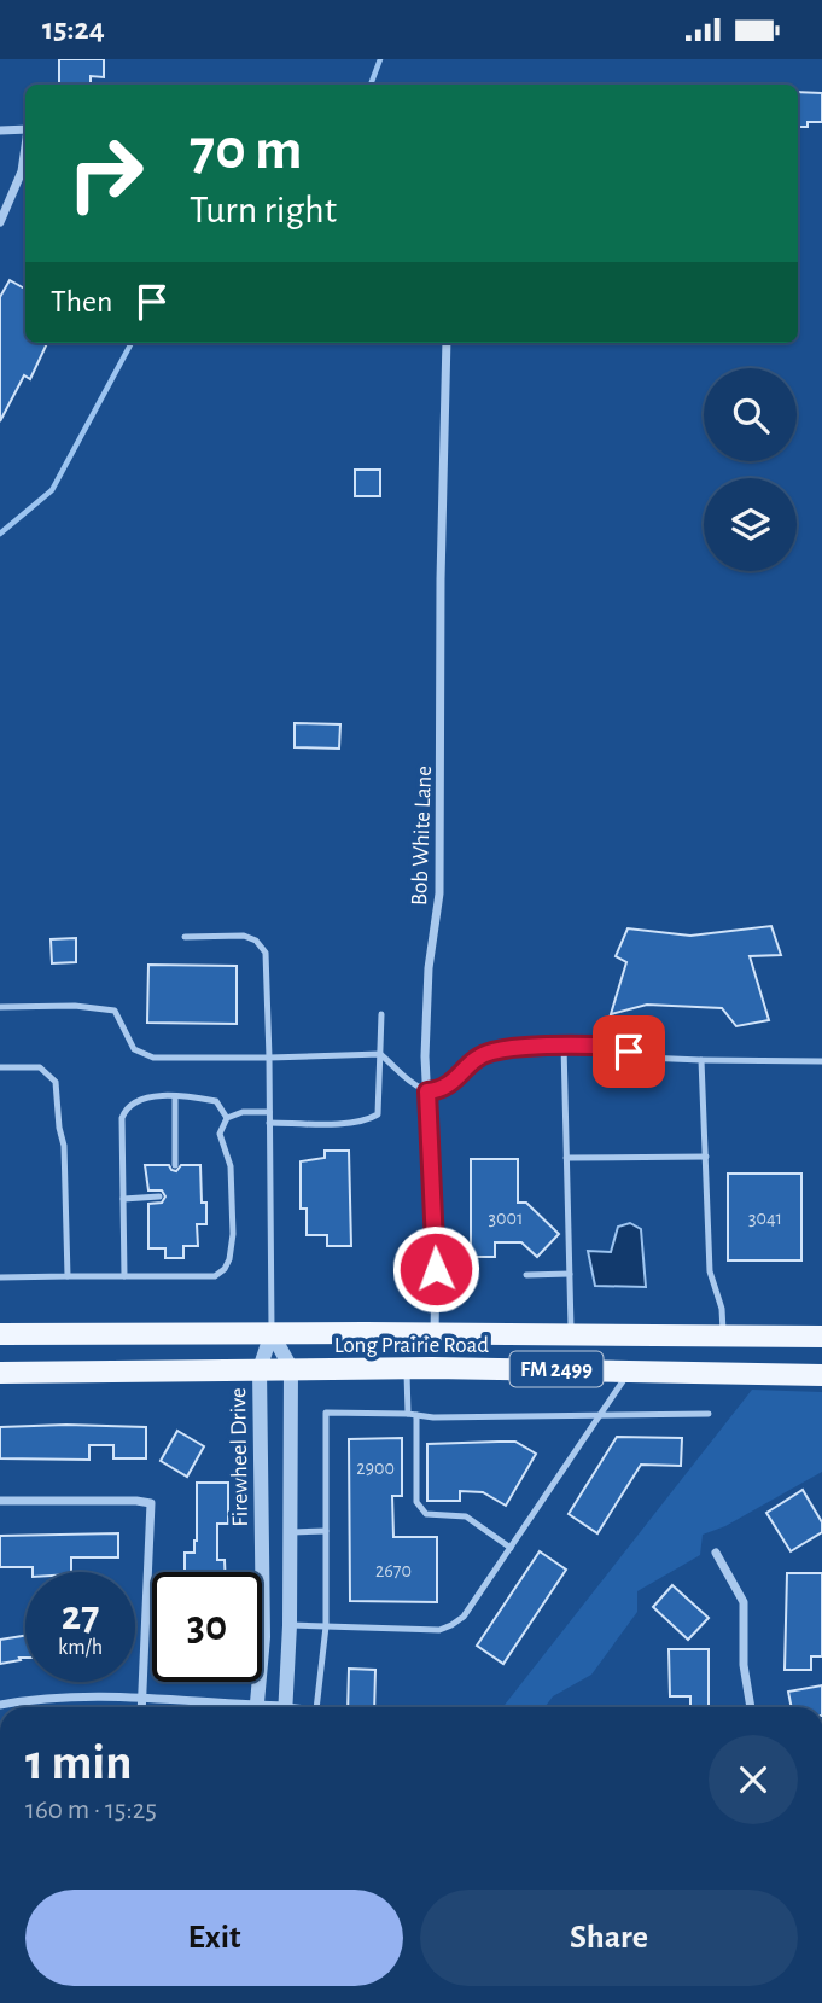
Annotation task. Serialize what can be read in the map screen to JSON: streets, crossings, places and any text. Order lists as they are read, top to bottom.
{
  "streets": {
    "main road": ["Long Prairie Road", "FM 2499"],
    "street": ["Bob White Lane", "Firewheel Drive"]
  },
  "crossings": [
    ["Bob White Lane", "Long Prairie Road"],
    ["Long Prairie Road", "Firewheel Drive"]
  ],
  "house_numbers": [
    "3001",
    "3041",
    "2900",
    "2670"
  ],
  "page": {
    "status": "15:24",
    "turn": ["70 m", "Turn right"],
    "then": "Then",
    "speed": "27 km/h",
    "limit": "30",
    "heading": ["1 min", "160 m · 15:25"],
    "buttons": ["Exit", "Share"]
  }
}
